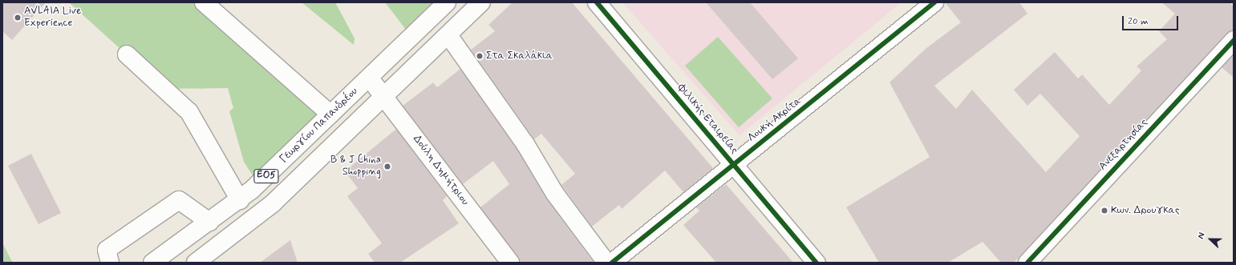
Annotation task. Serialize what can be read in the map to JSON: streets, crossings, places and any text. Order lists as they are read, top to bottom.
{
  "streets": {
    "street": [
      "Φιλικής Εταιρείας",
      "Λουκή Ακρίτα",
      "Γεωργίου Παπανδρέου",
      "Ανεξαρτησίας",
      "Δούλη Δημήτριου",
      "ΕΟ5"
    ]
  },
  "crossings": [
    ["Φιλικής Εταιρείας", "Λουκή Ακρίτα"],
    ["Γεωργίου Παπανδρέου", "Δούλη Δημήτριου"],
    ["Δούλη Δημήτριου", "ΕΟ5"]
  ],
  "places": [
    "AVLAIA Live Experience",
    "Στα Σκαλάκια",
    "B & J China Shopping",
    "Κων. Δρουγκας"
  ],
  "scale_bar": "20 m",
  "north": "left"
}
